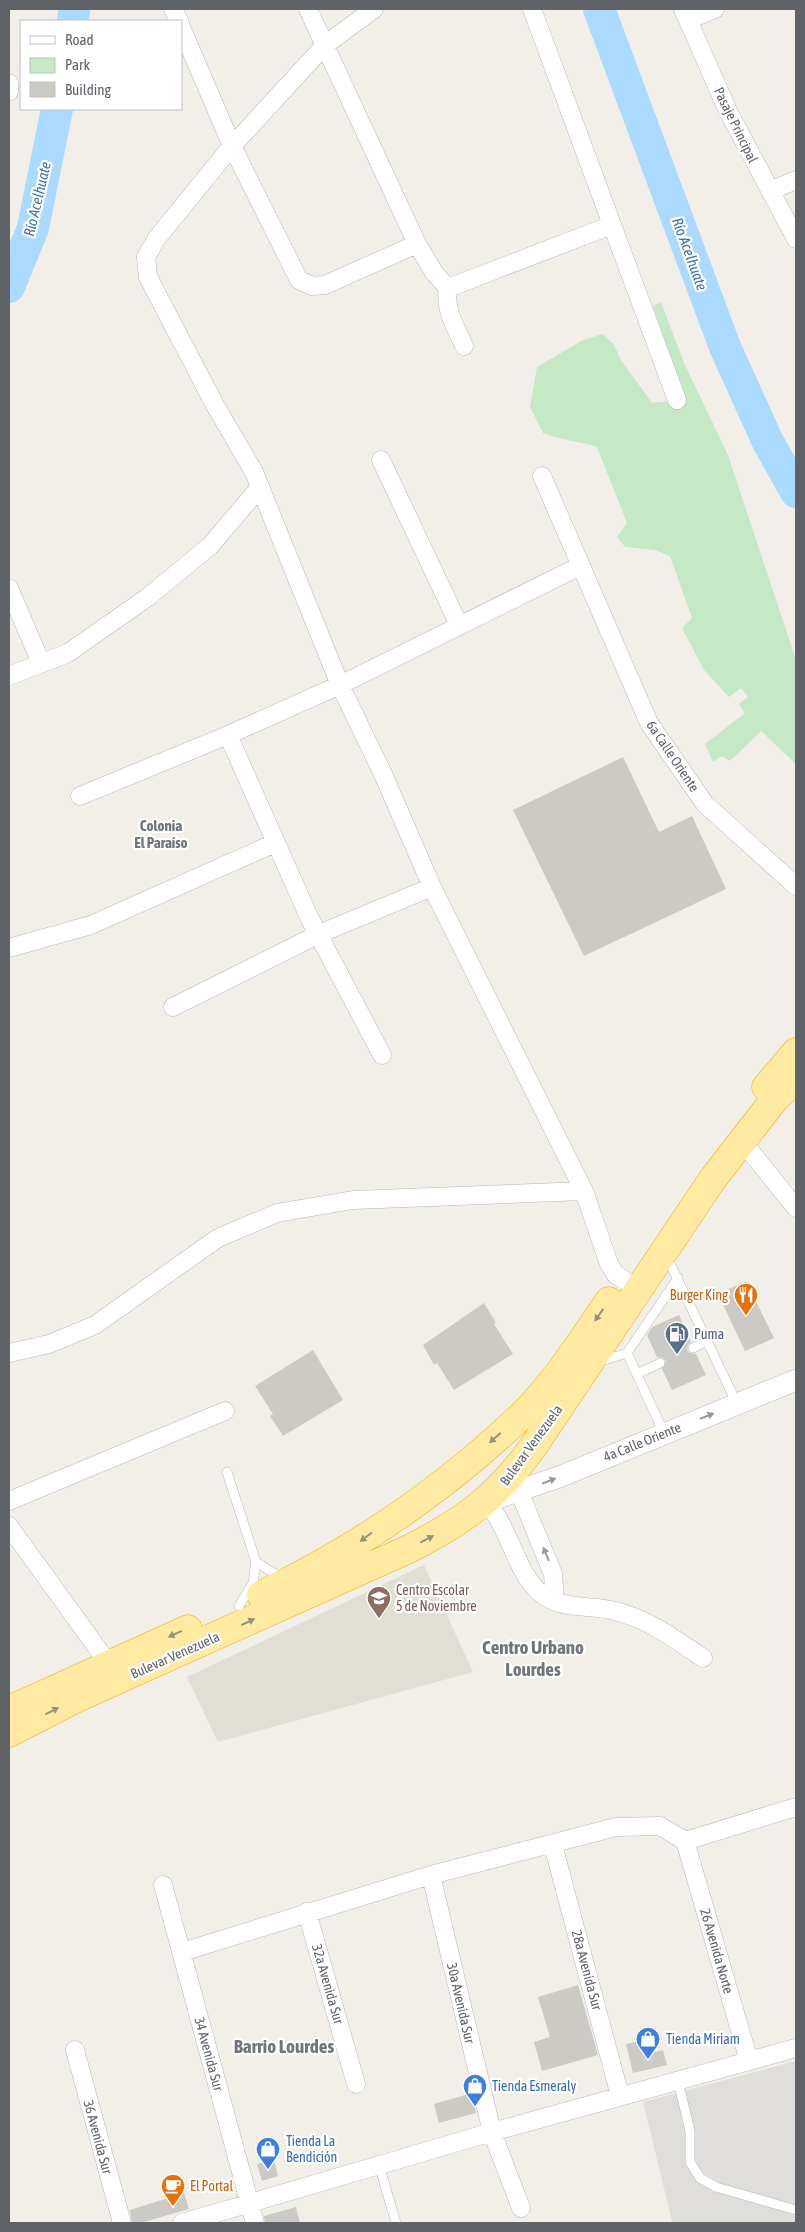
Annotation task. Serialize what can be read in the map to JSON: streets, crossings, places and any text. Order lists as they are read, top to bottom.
{
  "streets": {
    "highway": ["Bulevar Venezuela"],
    "street": [
      "Pasaje Principal",
      "6a Calle Oriente",
      "4a Calle Oriente",
      "26 Avenida Norte",
      "28a Avenida Sur",
      "32a Avenida Sur",
      "30a Avenida Sur",
      "34 Avenida Sur",
      "36 Avenida Sur"
    ]
  },
  "crossings": [
    ["4a Calle Oriente", "Bulevar Venezuela"]
  ],
  "one_way": ["4a Calle Oriente"],
  "districts": ["Colonia El Paraíso", "Centro Urbano Lourdes", "Barrio Lourdes"],
  "water": ["Río Acelhuate"],
  "places": {
    "restaurant": ["Burger King"],
    "fuel station": ["Puma"],
    "school or university": ["Centro Escolar 5 de Noviembre"],
    "shop": ["Tienda Miriam", "Tienda Esmeraly", "Tienda La Bendición"],
    "cafe": ["El Portal"]
  },
  "legend": ["Road", "Park", "Building"]
}
